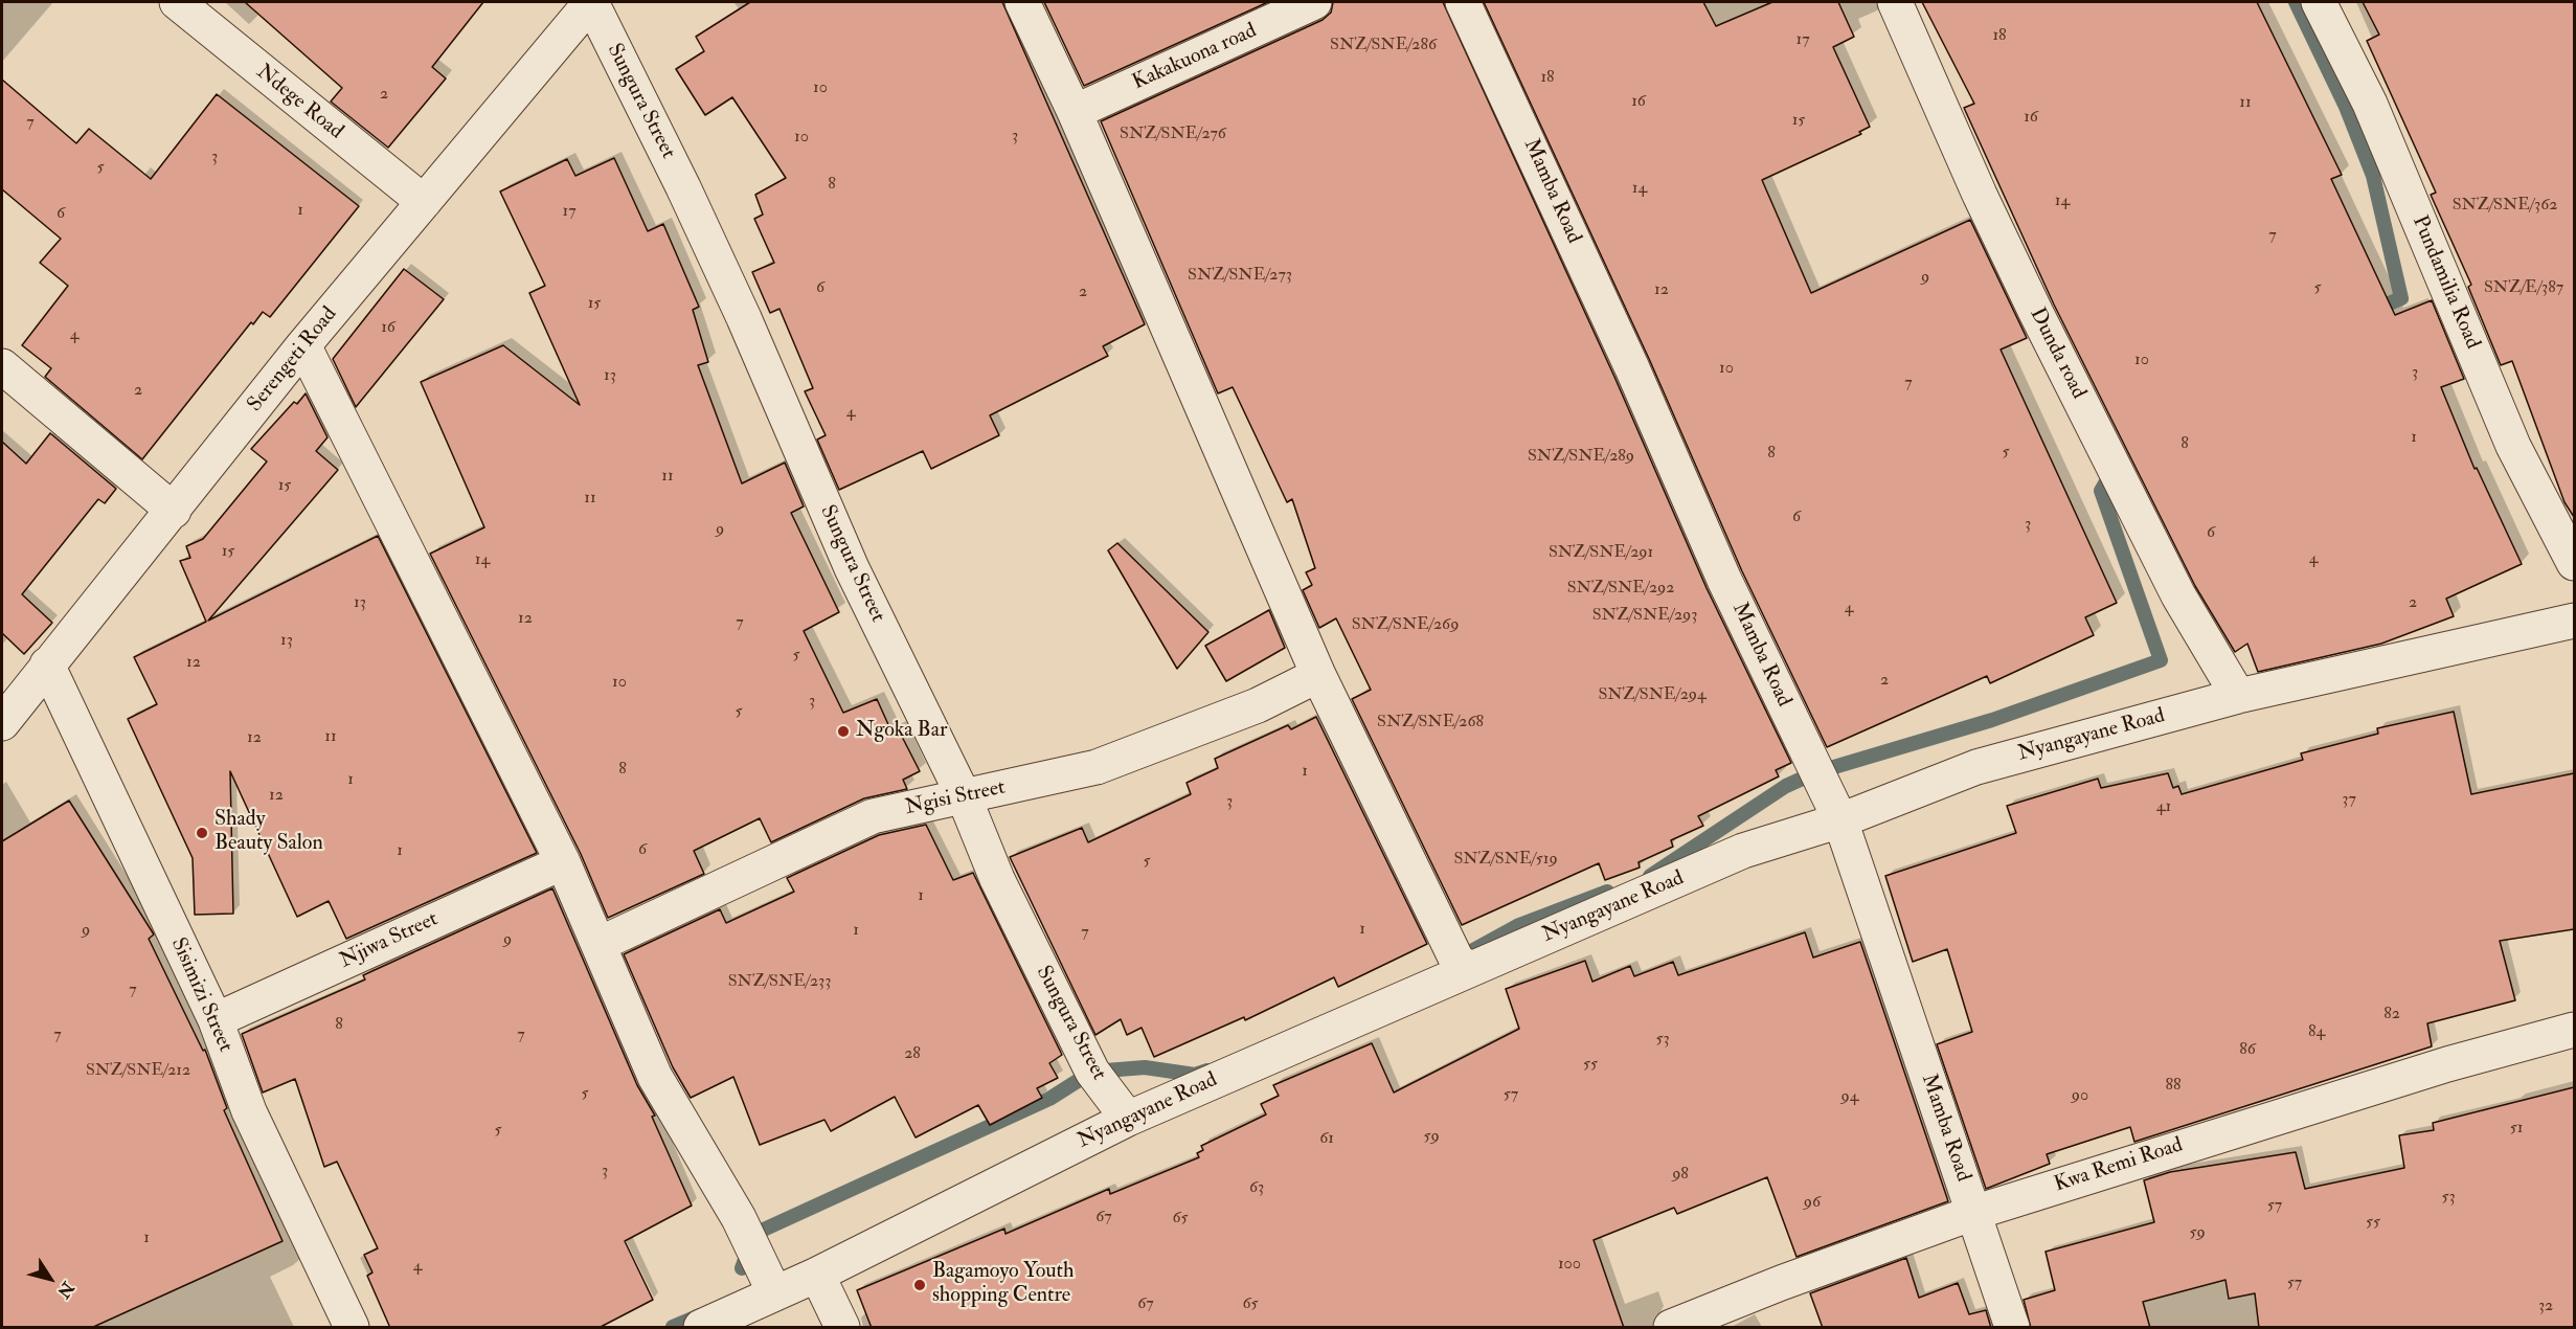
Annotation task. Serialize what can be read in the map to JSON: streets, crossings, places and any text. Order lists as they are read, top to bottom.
{
  "streets": {
    "street": [
      "Kakakuona road",
      "Sungura Street",
      "Ndege Road",
      "Mamba Road",
      "Pundamilia Road",
      "Dunda road",
      "Serengeti Road",
      "Nyangayane Road",
      "Ngisi Street",
      "Njiwa Street",
      "Sisimizi Street",
      "Kwa Remi Road"
    ]
  },
  "crossings": [
    ["Sungura Street", "Serengeti Road"],
    ["Sungura Street", "Nyangayane Road"],
    ["Sungura Street", "Ngisi Street"],
    ["Ndege Road", "Serengeti Road"],
    ["Mamba Road", "Nyangayane Road"],
    ["Mamba Road", "Kwa Remi Road"],
    ["Dunda road", "Nyangayane Road"],
    ["Serengeti Road", "Sisimizi Street"],
    ["Njiwa Street", "Sisimizi Street"]
  ],
  "places": ["Ngoka Bar", "Shady Beauty Salon", "Bagamoyo Youth shopping Centre"],
  "house_numbers": [
    "18",
    "17",
    "SNZ/SNE/286",
    "18",
    "10",
    "2",
    "16",
    "11",
    "16",
    "15",
    "7",
    "SNZ/SNE/276",
    "3",
    "10",
    "3",
    "5",
    "8",
    "14",
    "14",
    "SNZ/SNE/362",
    "1",
    "17",
    "6",
    "7",
    "SNZ/SNE/273",
    "9",
    "6",
    "5",
    "SNZ/E/387",
    "12",
    "2",
    "15",
    "16",
    "4",
    "10",
    "10",
    "3",
    "13",
    "7",
    "2",
    "4",
    "1",
    "8",
    "5",
    "8",
    "SNZ/SNE/289",
    "11",
    "15",
    "11",
    "6",
    "3",
    "9",
    "6",
    "15",
    "SNZ/SNE/291",
    "4",
    "14",
    "SNZ/SNE/292",
    "13",
    "2",
    "4",
    "SNZ/SNE/293",
    "12",
    "7",
    "SNZ/SNE/269",
    "13",
    "5",
    "12",
    "2",
    "10",
    "SNZ/SNE/294",
    "3",
    "5",
    "SNZ/SNE/268",
    "11",
    "12",
    "8",
    "1",
    "1",
    "12",
    "37",
    "3",
    "41",
    "6",
    "1",
    "SNZ/SNE/519",
    "5",
    "1",
    "1",
    "9",
    "1",
    "7",
    "9",
    "SNZ/SNE/233",
    "7",
    "82",
    "8",
    "84",
    "7",
    "7",
    "53",
    "86",
    "28",
    "55",
    "SNZ/SNE/212",
    "88",
    "5",
    "57",
    "90",
    "94",
    "51",
    "5",
    "59",
    "61",
    "3",
    "98",
    "63",
    "53",
    "96",
    "57",
    "67",
    "65",
    "55",
    "59",
    "1",
    "100",
    "4",
    "57",
    "67",
    "65",
    "32"
  ],
  "north": "bottom right"
}
